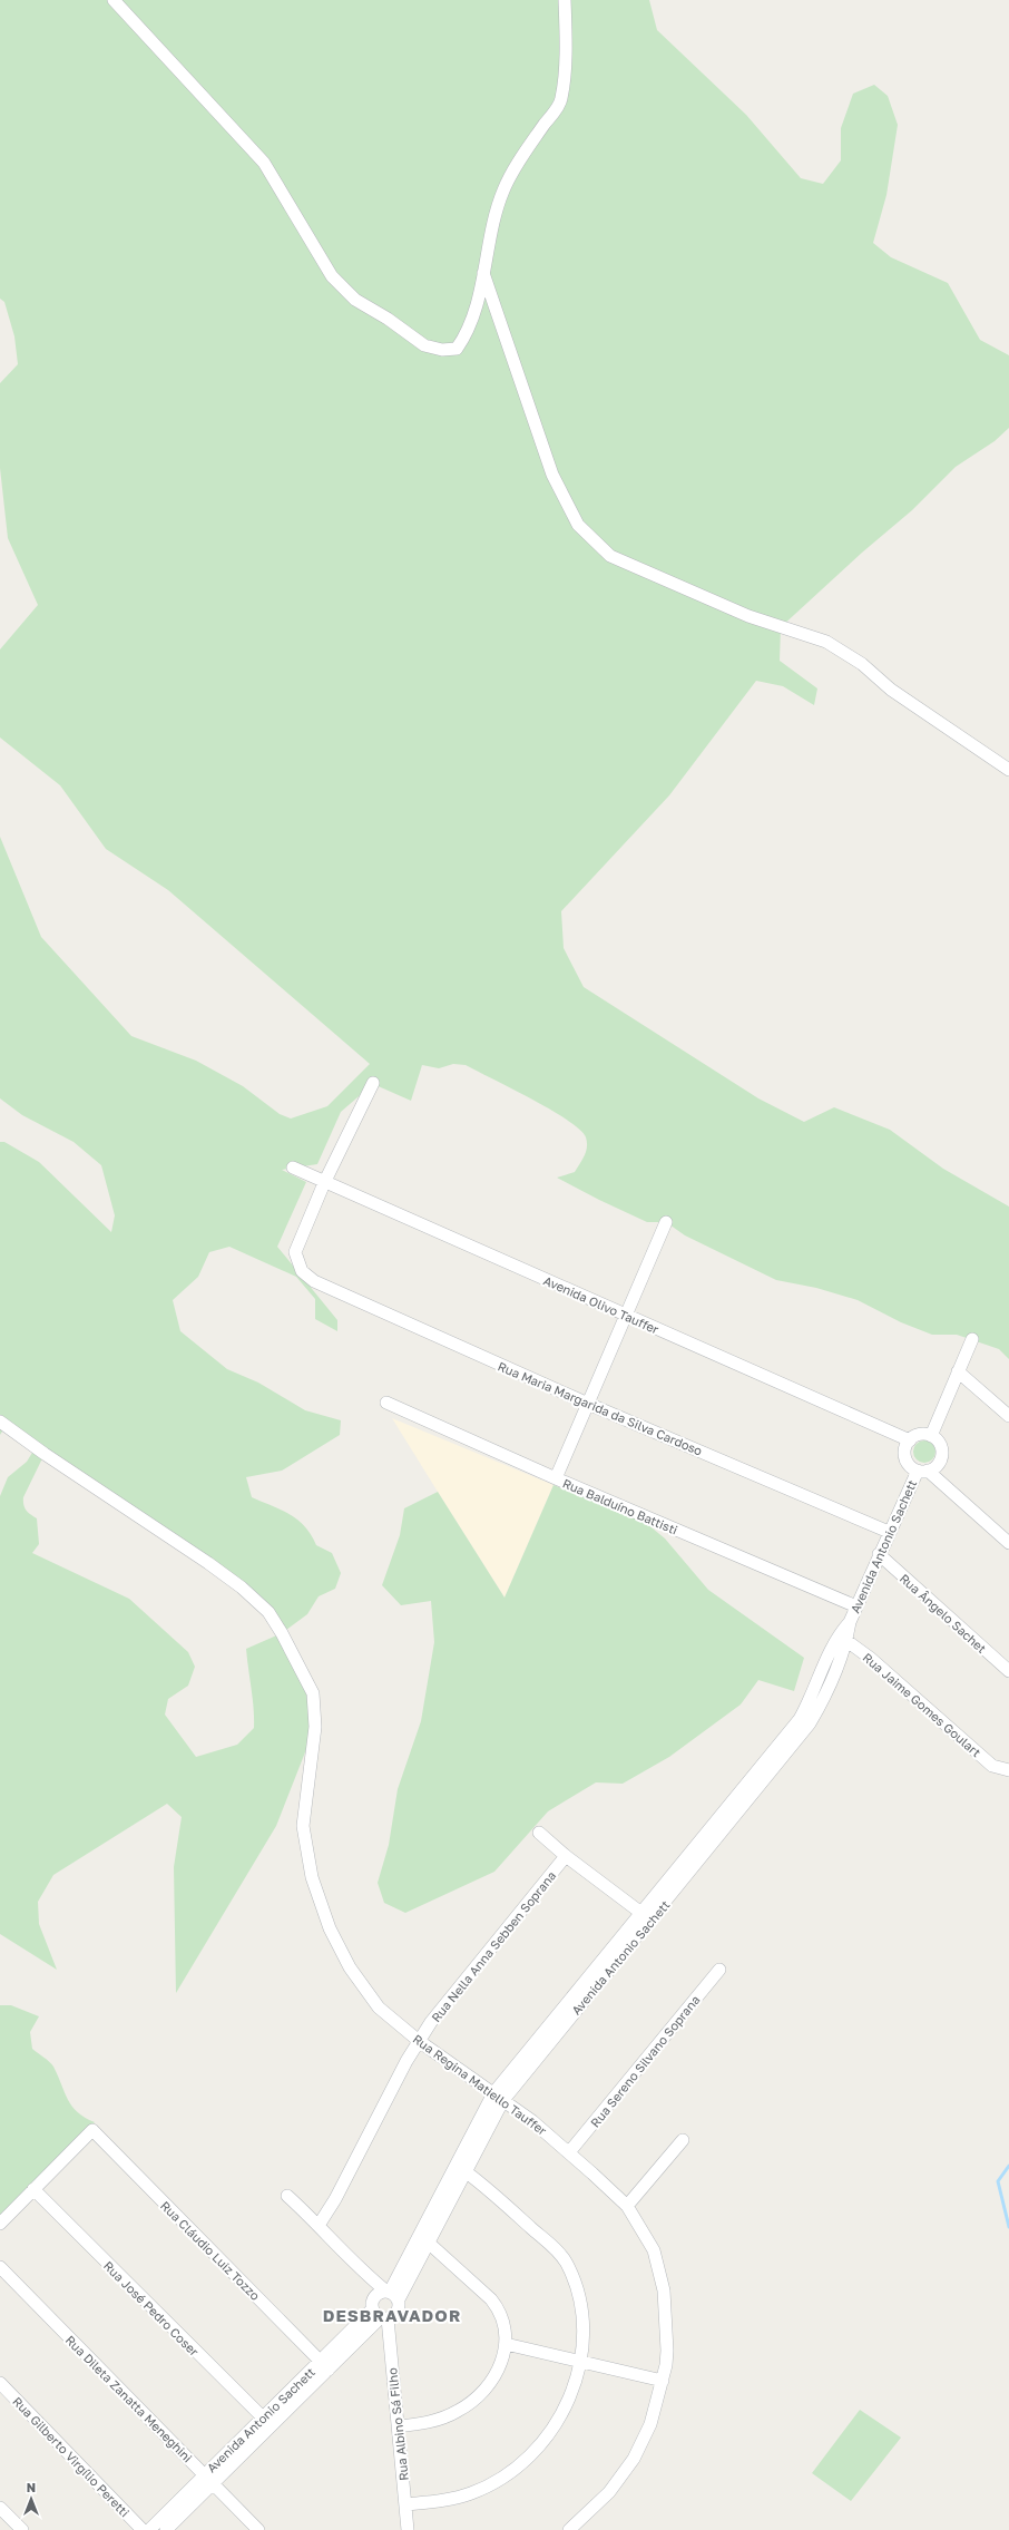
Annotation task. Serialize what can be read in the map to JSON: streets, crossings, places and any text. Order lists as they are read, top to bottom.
{
  "streets": {
    "street": [
      "Avenida Olivo Tauffer",
      "Rua Maria Margarida da Silva Cardoso",
      "Rua Balduíno Battisti",
      "Avenida Antonio Sachett",
      "Rua Ângelo Sachet",
      "Rua Jaime Gomes Goulart",
      "Rua Nella Anna Sebben Soprana",
      "Rua Sereno Silvano Soprana",
      "Rua Regina Matiello Tauffer",
      "Rua Cláudio Luiz Tozzo",
      "Rua José Pedro Coser",
      "Rua Dileta Zanatta Meneghini",
      "Rua Albino Sá Filho",
      "Rua Gilberto Virgílio Peretti"
    ]
  },
  "crossings": [
    ["Avenida Olivo Tauffer", "Rua Maria Margarida da Silva Cardoso"],
    ["Avenida Olivo Tauffer", "Avenida Antonio Sachett"],
    ["Rua Maria Margarida da Silva Cardoso", "Avenida Antonio Sachett"],
    ["Rua Balduíno Battisti", "Avenida Antonio Sachett"],
    ["Avenida Antonio Sachett", "Rua Ângelo Sachet"],
    ["Avenida Antonio Sachett", "Rua Jaime Gomes Goulart"],
    ["Avenida Antonio Sachett", "Rua Regina Matiello Tauffer"],
    ["Avenida Antonio Sachett", "Rua Cláudio Luiz Tozzo"],
    ["Avenida Antonio Sachett", "Rua José Pedro Coser"],
    ["Avenida Antonio Sachett", "Rua Dileta Zanatta Meneghini"],
    ["Avenida Antonio Sachett", "Rua Albino Sá Filho"],
    ["Rua Nella Anna Sebben Soprana", "Rua Regina Matiello Tauffer"],
    ["Rua Nella Anna Sebben Soprana", "Rua Albino Sá Filho"],
    ["Rua Sereno Silvano Soprana", "Rua Regina Matiello Tauffer"],
    ["Rua Cláudio Luiz Tozzo", "Rua José Pedro Coser"]
  ],
  "districts": ["DESBRAVADOR"],
  "north": "top"
}
